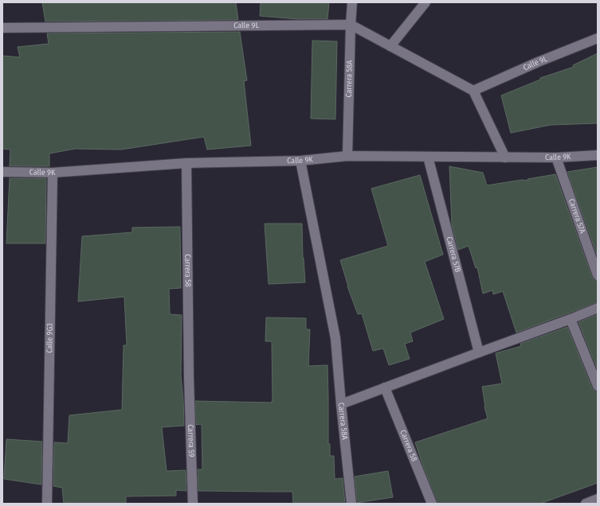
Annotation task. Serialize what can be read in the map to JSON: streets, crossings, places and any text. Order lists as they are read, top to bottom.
{
  "streets": {
    "street": [
      "Calle 9L",
      "Carrera 58A",
      "Calle 9K",
      "Carrera 57A",
      "Carrera 57B",
      "Carrera 58",
      "Calle 9G3",
      "Carrera 59"
    ]
  },
  "crossings": [
    ["Calle 9L", "Carrera 58A"],
    ["Carrera 58A", "Calle 9K"],
    ["Calle 9K", "Carrera 57A"],
    ["Calle 9K", "Carrera 57B"],
    ["Calle 9K", "Carrera 58"],
    ["Calle 9K", "Calle 9G3"],
    ["Carrera 58", "Carrera 59"]
  ]
}
